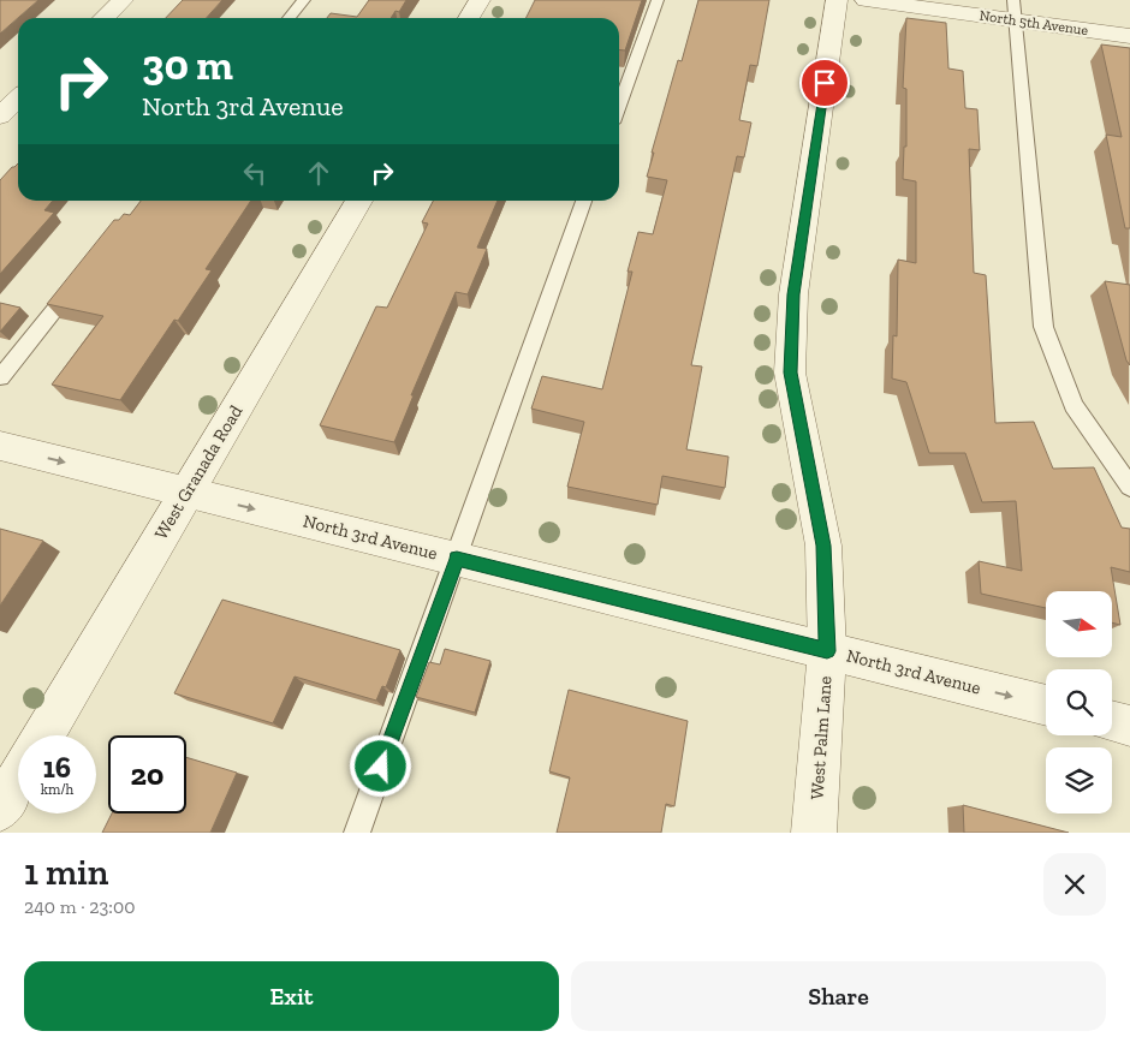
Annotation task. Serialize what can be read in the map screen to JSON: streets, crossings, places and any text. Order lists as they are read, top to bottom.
{
  "streets": {
    "street": [
      "North 5th Avenue",
      "West Granada Road",
      "North 3rd Avenue",
      "West Palm Lane"
    ]
  },
  "crossings": [
    ["West Granada Road", "North 3rd Avenue"],
    ["North 3rd Avenue", "West Palm Lane"]
  ],
  "one_way": ["North 3rd Avenue"],
  "north": "right",
  "page": {
    "turn": ["30 m", "North 3rd Avenue"],
    "speed": "16 km/h",
    "limit": "20",
    "heading": ["1 min", "240 m · 23:00"],
    "buttons": ["Exit", "Share"]
  }
}
